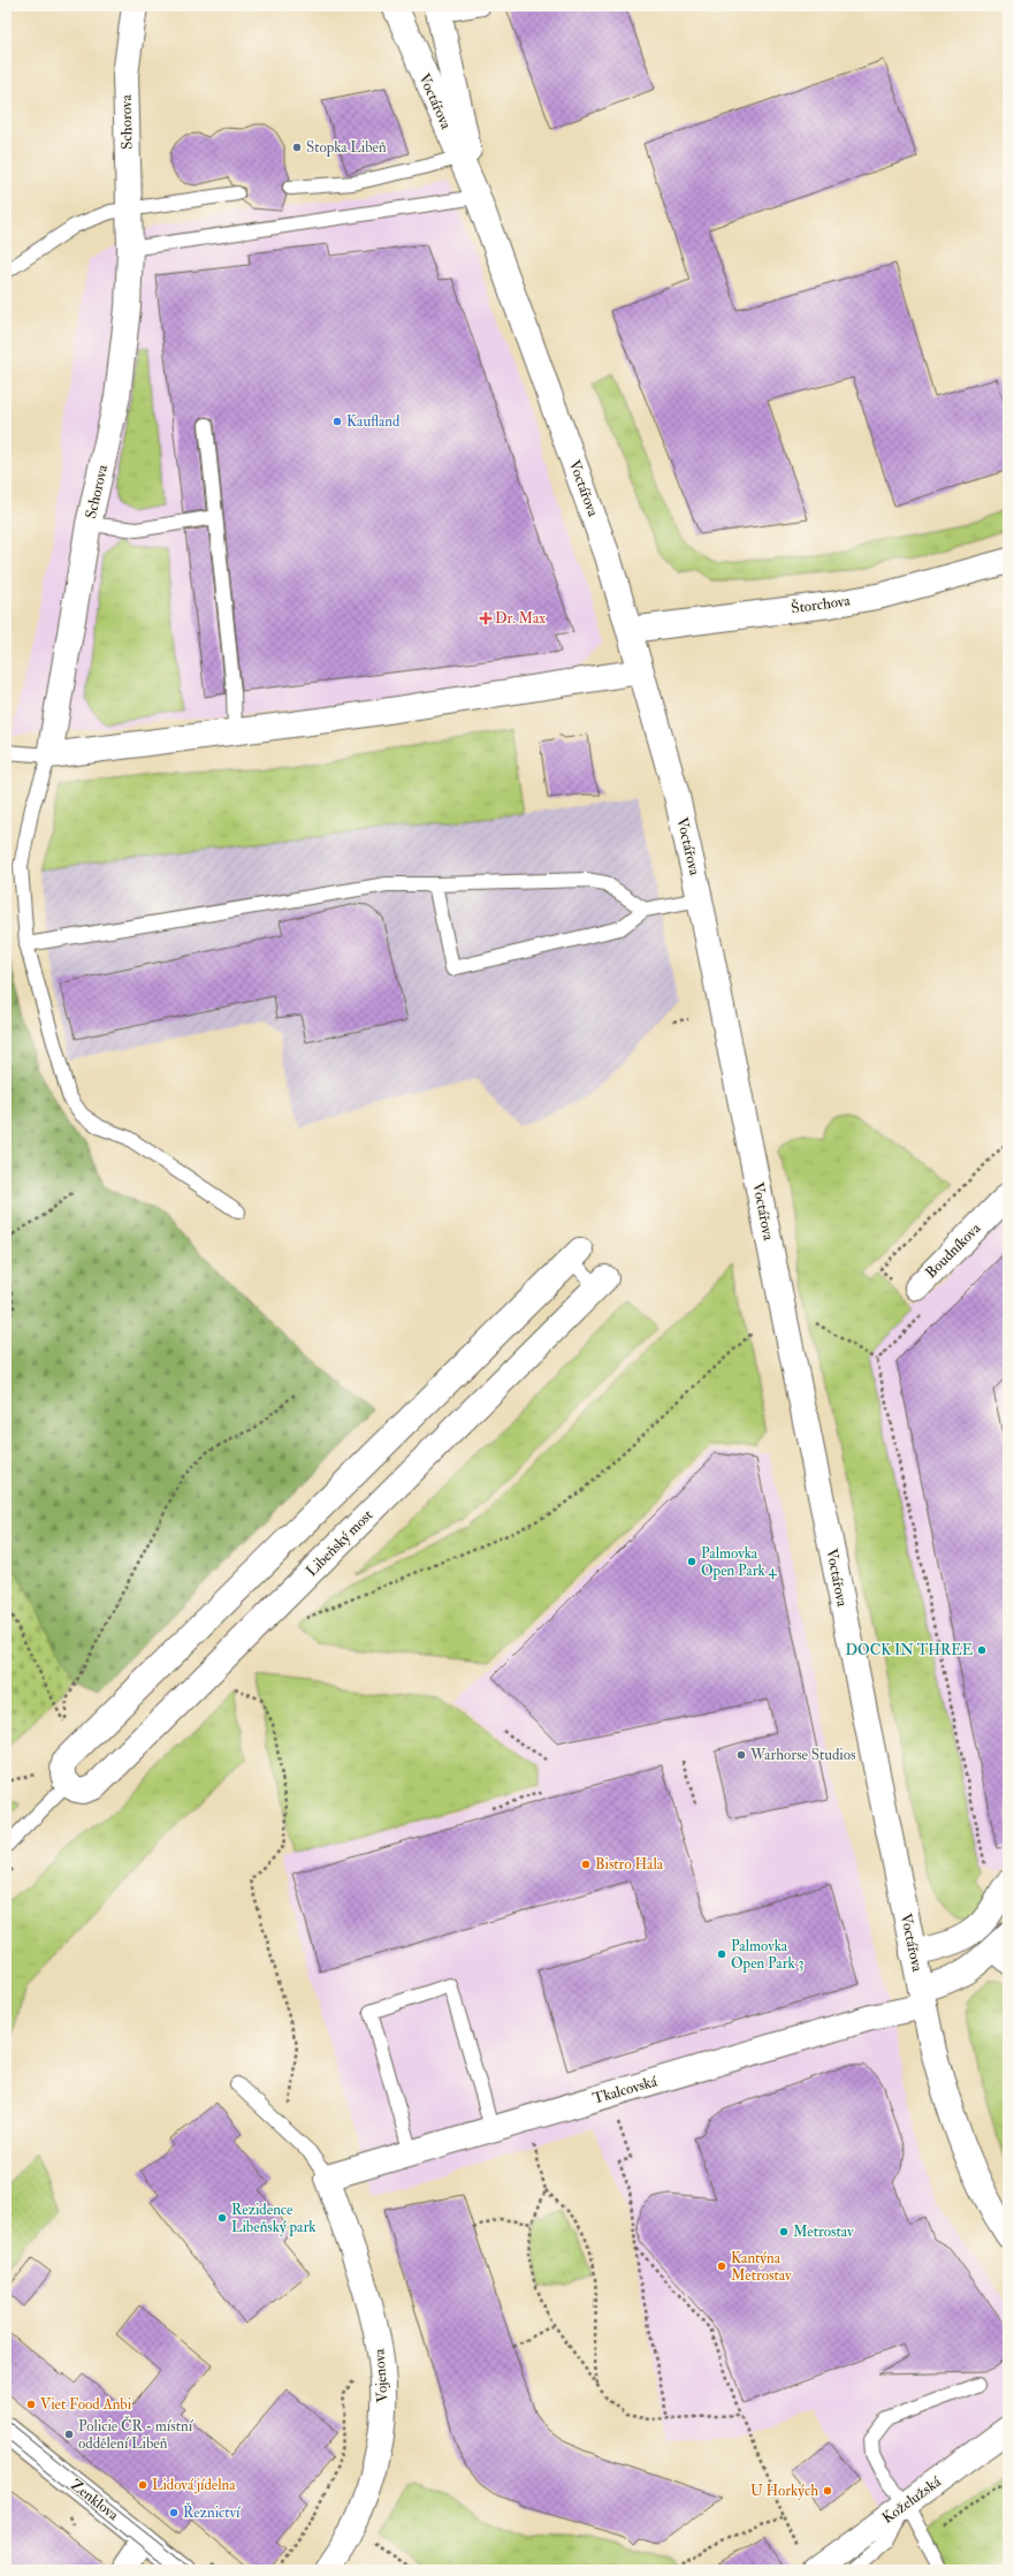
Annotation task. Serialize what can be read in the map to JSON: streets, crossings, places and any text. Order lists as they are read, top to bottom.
{
  "streets": {
    "street": [
      "Voctářova",
      "Schorova",
      "Štorchova",
      "Boudníkova",
      "Libeňský most",
      "Tkalcovská",
      "Vojenova",
      "Zenklova",
      "Koželužská"
    ]
  },
  "crossings": [
    ["Voctářova", "Štorchova"],
    ["Voctářova", "Tkalcovská"],
    ["Tkalcovská", "Vojenova"]
  ],
  "places": {
    "other": [
      "Stopka Libeň",
      "Kaufland",
      "Palmovka Open Park 4",
      "DOCK IN THREE",
      "Warhorse Studios",
      "Bistro Hala",
      "Palmovka Open Park 3",
      "Rezidence Libeňský park",
      "Metrostav",
      "Kantýna Metrostav",
      "Viet Food Anbi",
      "Policie ČR - místní oddělení Libeň",
      "Lidová jídelna",
      "U Horkých",
      "Řeznictví"
    ],
    "health": ["Dr. Max"]
  }
}
